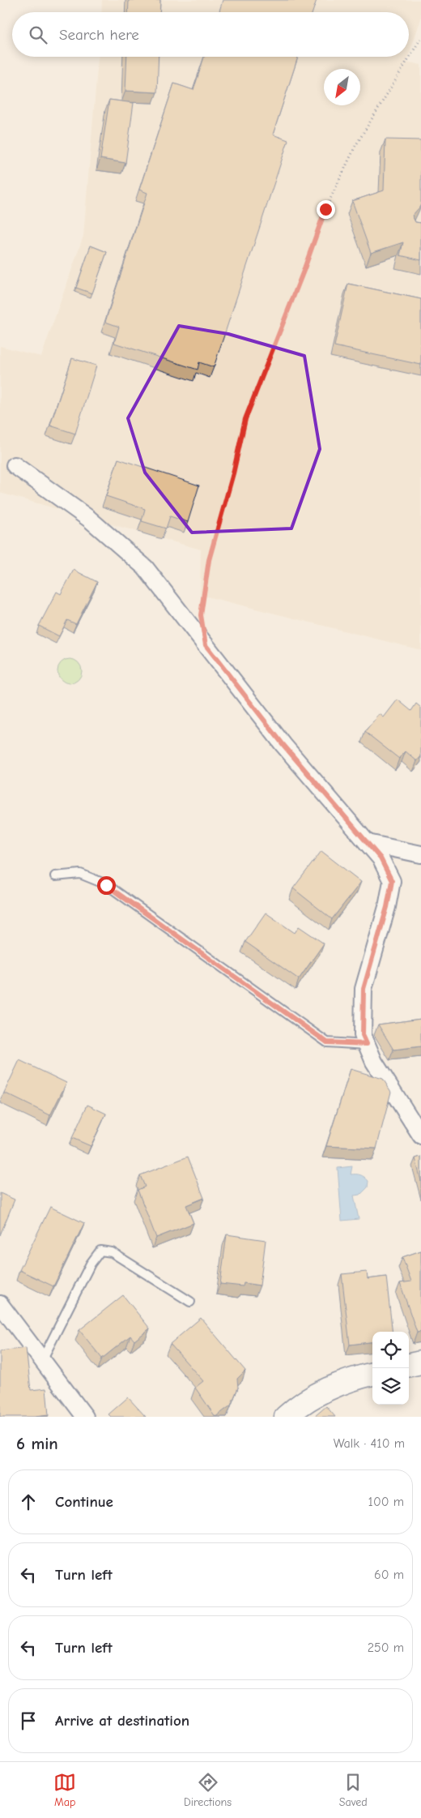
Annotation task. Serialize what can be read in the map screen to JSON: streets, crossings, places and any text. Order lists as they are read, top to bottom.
{
  "north": "bottom left",
  "page": {
    "search": "Search here",
    "heading": ["6 min", "Walk · 410 m"],
    "list": [
      ["Continue", "100 m"],
      ["Turn left", "60 m"],
      ["Turn left", "250 m"],
      "Arrive at destination"
    ],
    "nav": ["Map", "Directions", "Saved"]
  }
}
